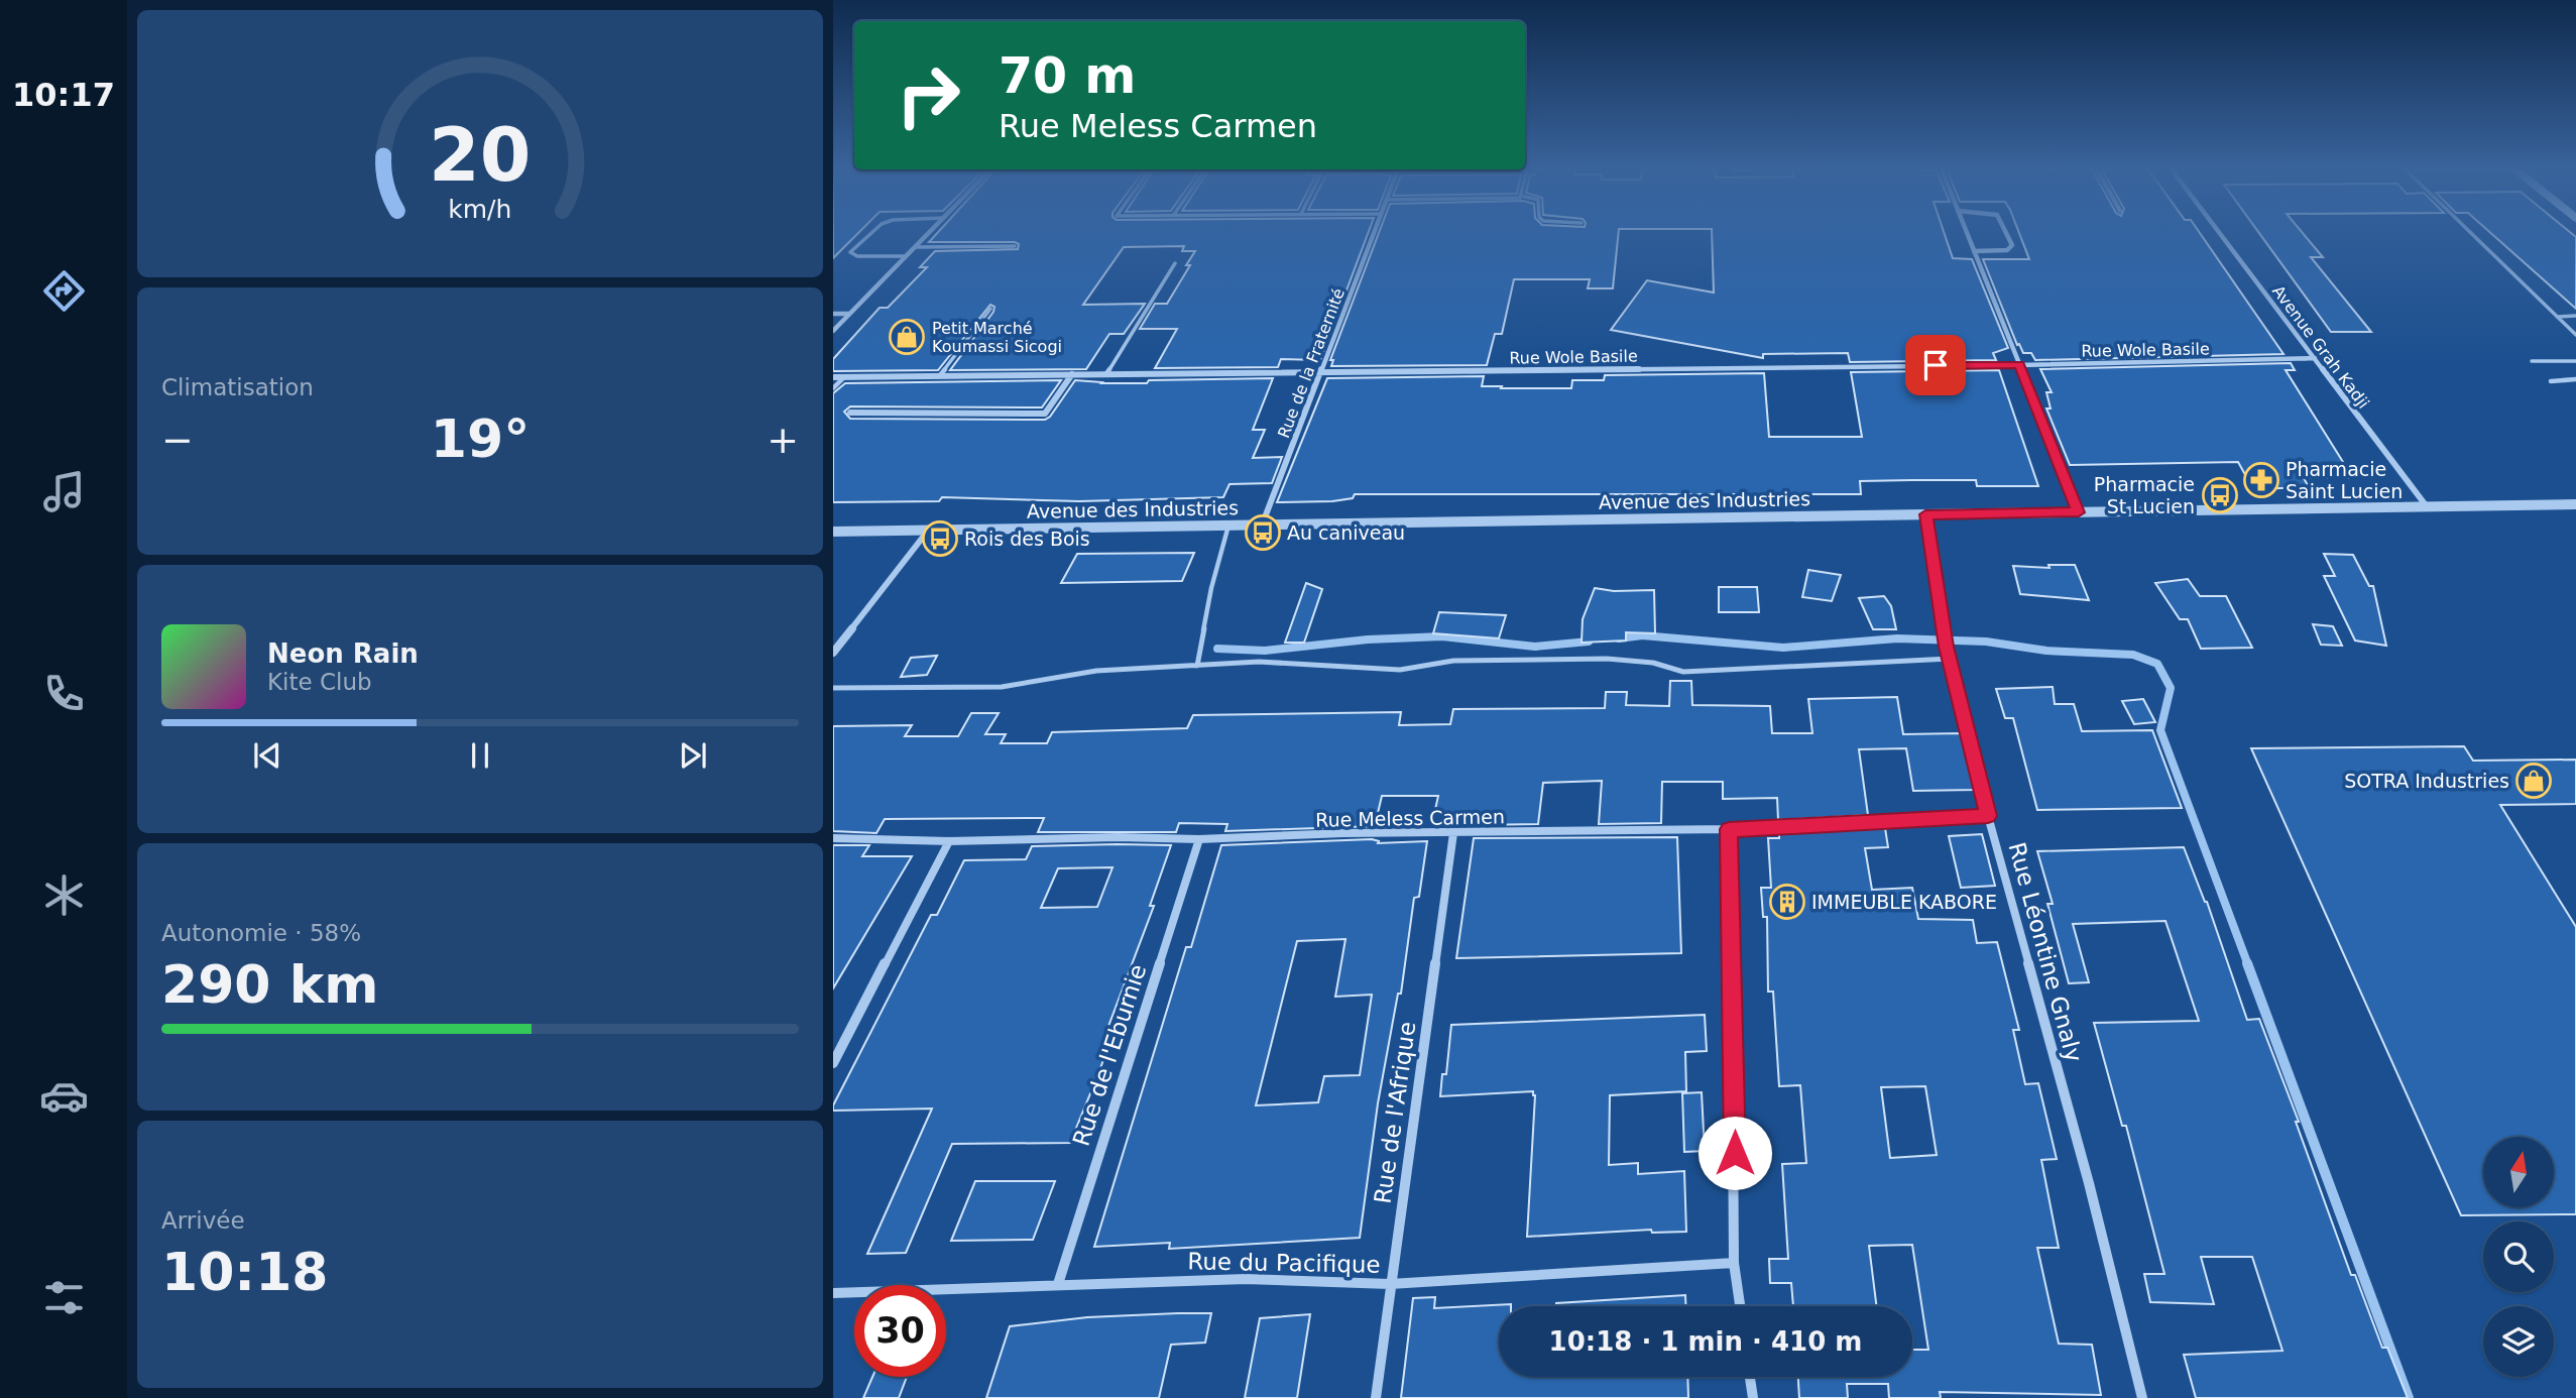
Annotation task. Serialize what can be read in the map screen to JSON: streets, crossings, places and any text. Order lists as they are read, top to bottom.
{
  "streets": {
    "street": [
      "Avenue Grah Kadji",
      "Rue Wole Basile",
      "Rue de la Fraternité",
      "Avenue des Industries",
      "Rue Meless Carmen",
      "Rue Léontine Gnaly",
      "Rue de l'Eburnie",
      "Rue de l'Afrique",
      "Rue du Pacifique"
    ]
  },
  "crossings": [
    ["Avenue Grah Kadji", "Rue Wole Basile"],
    ["Avenue Grah Kadji", "Avenue des Industries"],
    ["Rue Wole Basile", "Rue de la Fraternité"],
    ["Rue de la Fraternité", "Avenue des Industries"],
    ["Avenue des Industries", "Rue Léontine Gnaly"],
    ["Rue Meless Carmen", "Rue Léontine Gnaly"],
    ["Rue Meless Carmen", "Rue de l'Eburnie"],
    ["Rue Meless Carmen", "Rue de l'Afrique"],
    ["Rue de l'Eburnie", "Rue du Pacifique"],
    ["Rue de l'Afrique", "Rue du Pacifique"]
  ],
  "places": {
    "shop": ["Petit Marché Koumassi Sicogi", "SOTRA Industries"],
    "pharmacy": ["Pharmacie Saint Lucien"],
    "bus stop": ["Pharmacie St Lucien", "Au caniveau", "Rois des Bois"],
    "building": ["IMMEUBLE KABORE"]
  },
  "north": "top",
  "page": {
    "tabs": "10:17",
    "turn": ["70 m", "Rue Meless Carmen"],
    "tile": [
      "Climatisation",
      ["Autonomie · 58%", "290 km"],
      ["Arrivée", "10:18"]
    ],
    "heat": ["−", "19°", "+"],
    "song": ["Neon Rain", "Kite Club"],
    "limit": "30",
    "trip": "10:18 · 1 min · 410 m",
    "gauge": ["20", "km/h"]
  }
}
